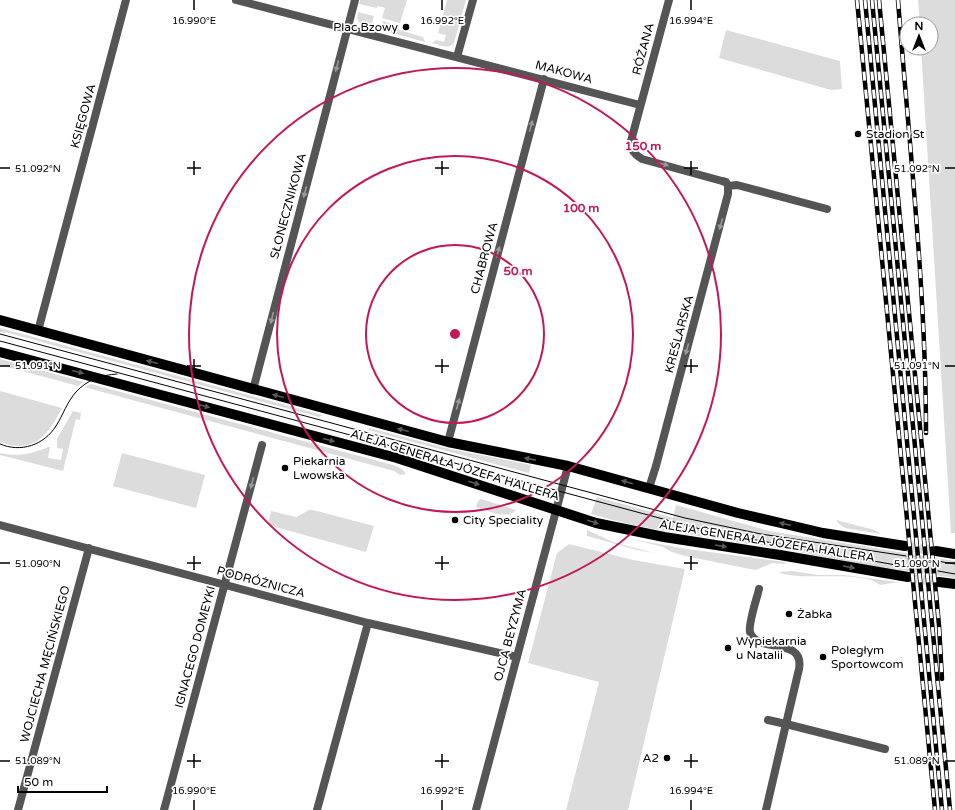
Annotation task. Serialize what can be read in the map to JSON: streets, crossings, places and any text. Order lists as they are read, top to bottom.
{
  "streets": {
    "main road": ["ALEJA GENERAŁA JÓZEFA HALLERA"],
    "street": [
      "RÓŻANA",
      "MAKOWA",
      "KSIĘGOWA",
      "SŁONECZNIKOWA",
      "CHABROWA",
      "KREŚLARSKA",
      "PODRÓŻNICZA",
      "OJCA BEYZYMA",
      "IGNACEGO DOMEYKI",
      "WOJCIECHA MĘCIŃSKIEGO"
    ]
  },
  "crossings": [
    ["RÓŻANA", "MAKOWA"],
    ["MAKOWA", "SŁONECZNIKOWA"],
    ["MAKOWA", "CHABROWA"],
    ["KSIĘGOWA", "ALEJA GENERAŁA JÓZEFA HALLERA"],
    ["SŁONECZNIKOWA", "ALEJA GENERAŁA JÓZEFA HALLERA"],
    ["CHABROWA", "ALEJA GENERAŁA JÓZEFA HALLERA"],
    ["KREŚLARSKA", "ALEJA GENERAŁA JÓZEFA HALLERA"],
    ["ALEJA GENERAŁA JÓZEFA HALLERA", "OJCA BEYZYMA"],
    ["PODRÓŻNICZA", "OJCA BEYZYMA"],
    ["PODRÓŻNICZA", "IGNACEGO DOMEYKI"],
    ["PODRÓŻNICZA", "WOJCIECHA MĘCIŃSKIEGO"]
  ],
  "one_way": [
    "SŁONECZNIKOWA",
    "CHABROWA",
    "KREŚLARSKA",
    "IGNACEGO DOMEYKI"
  ],
  "places": [
    "Plac Bzowy",
    "Stadion St",
    "Piekarnia Lwowska",
    "City Speciality",
    "Żabka",
    "Wypiekarnia u Natalii",
    "Poległym Sportowcom",
    "A2"
  ],
  "scale_bar": "50 m",
  "north": "top",
  "coordinates": [
    "16.990°E",
    "16.992°E",
    "16.994°E",
    "51.092°N",
    "51.091°N",
    "51.090°N",
    "51.089°N"
  ],
  "rings": ["150 m", "100 m", "50 m"]
}
